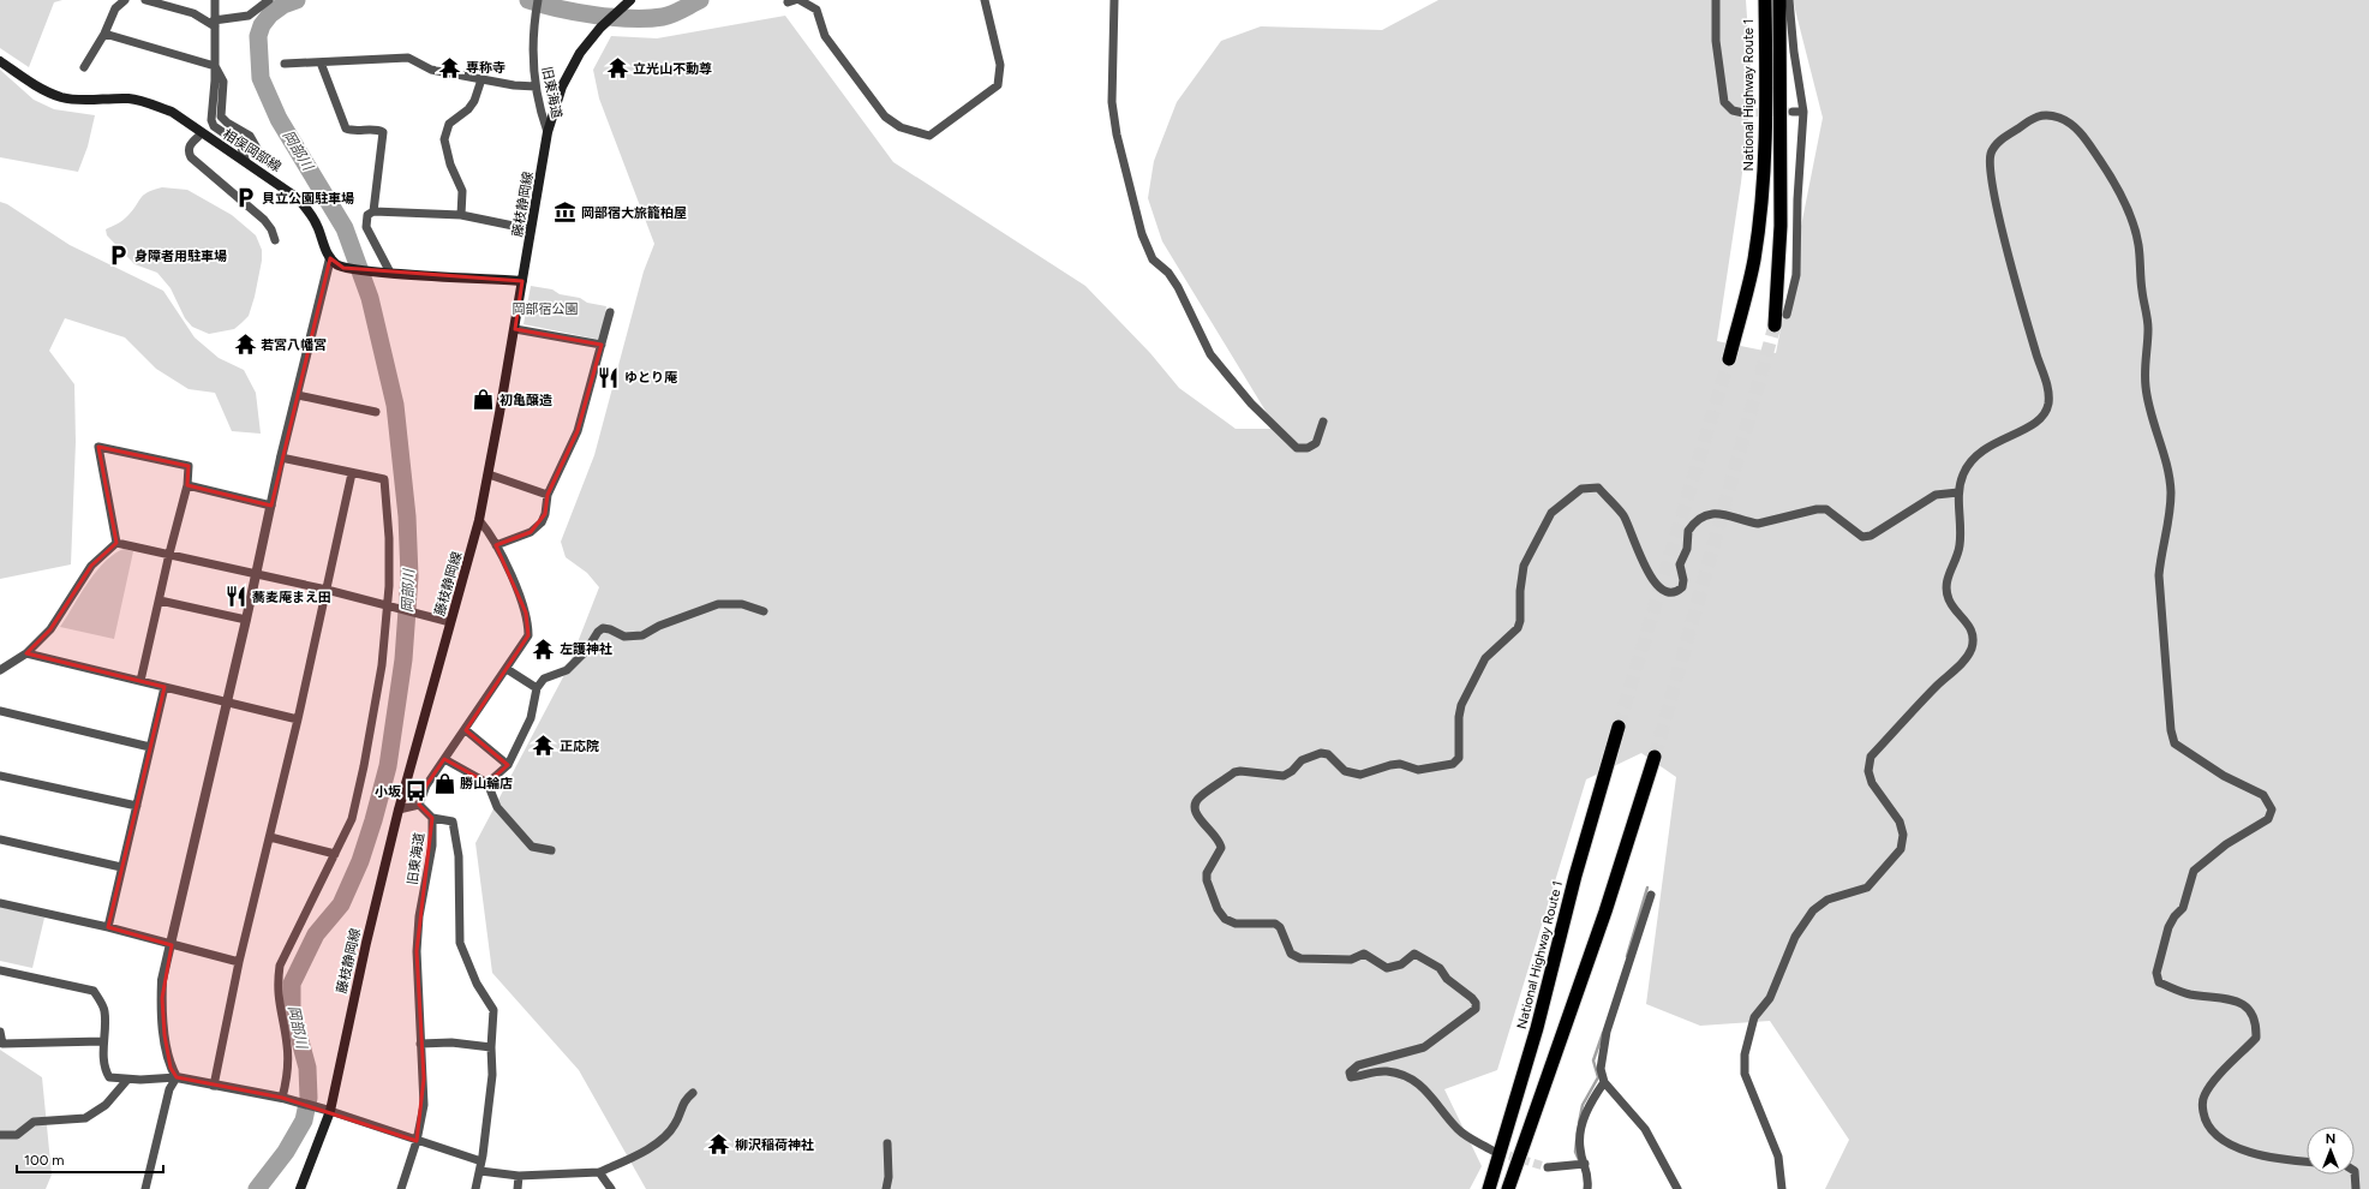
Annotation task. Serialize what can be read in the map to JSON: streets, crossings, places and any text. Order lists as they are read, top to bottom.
{
  "streets": {
    "highway": ["National Highway Route 1"],
    "main road": ["相俣岡部線", "藤枝静岡線"],
    "street": ["旧東海道"]
  },
  "crossings": [
    ["旧東海道", "藤枝静岡線"]
  ],
  "water": ["岡部川"],
  "parks": ["岡部宿公園"],
  "places": {
    "temple": [
      "専称寺",
      "立光山不動尊",
      "若宮八幡宮",
      "左護神社",
      "正応院",
      "柳沢稲荷神社"
    ],
    "parking": ["貝立公園駐車場", "身障者用駐車場"],
    "museum": ["岡部宿大旅籠柏屋"],
    "restaurant": ["ゆとり庵", "蕎麦庵まえ田"],
    "shop": ["初亀醸造", "勝山輪店"],
    "bus stop": ["小坂"]
  },
  "scale_bar": "100 m",
  "north": "top"
}
